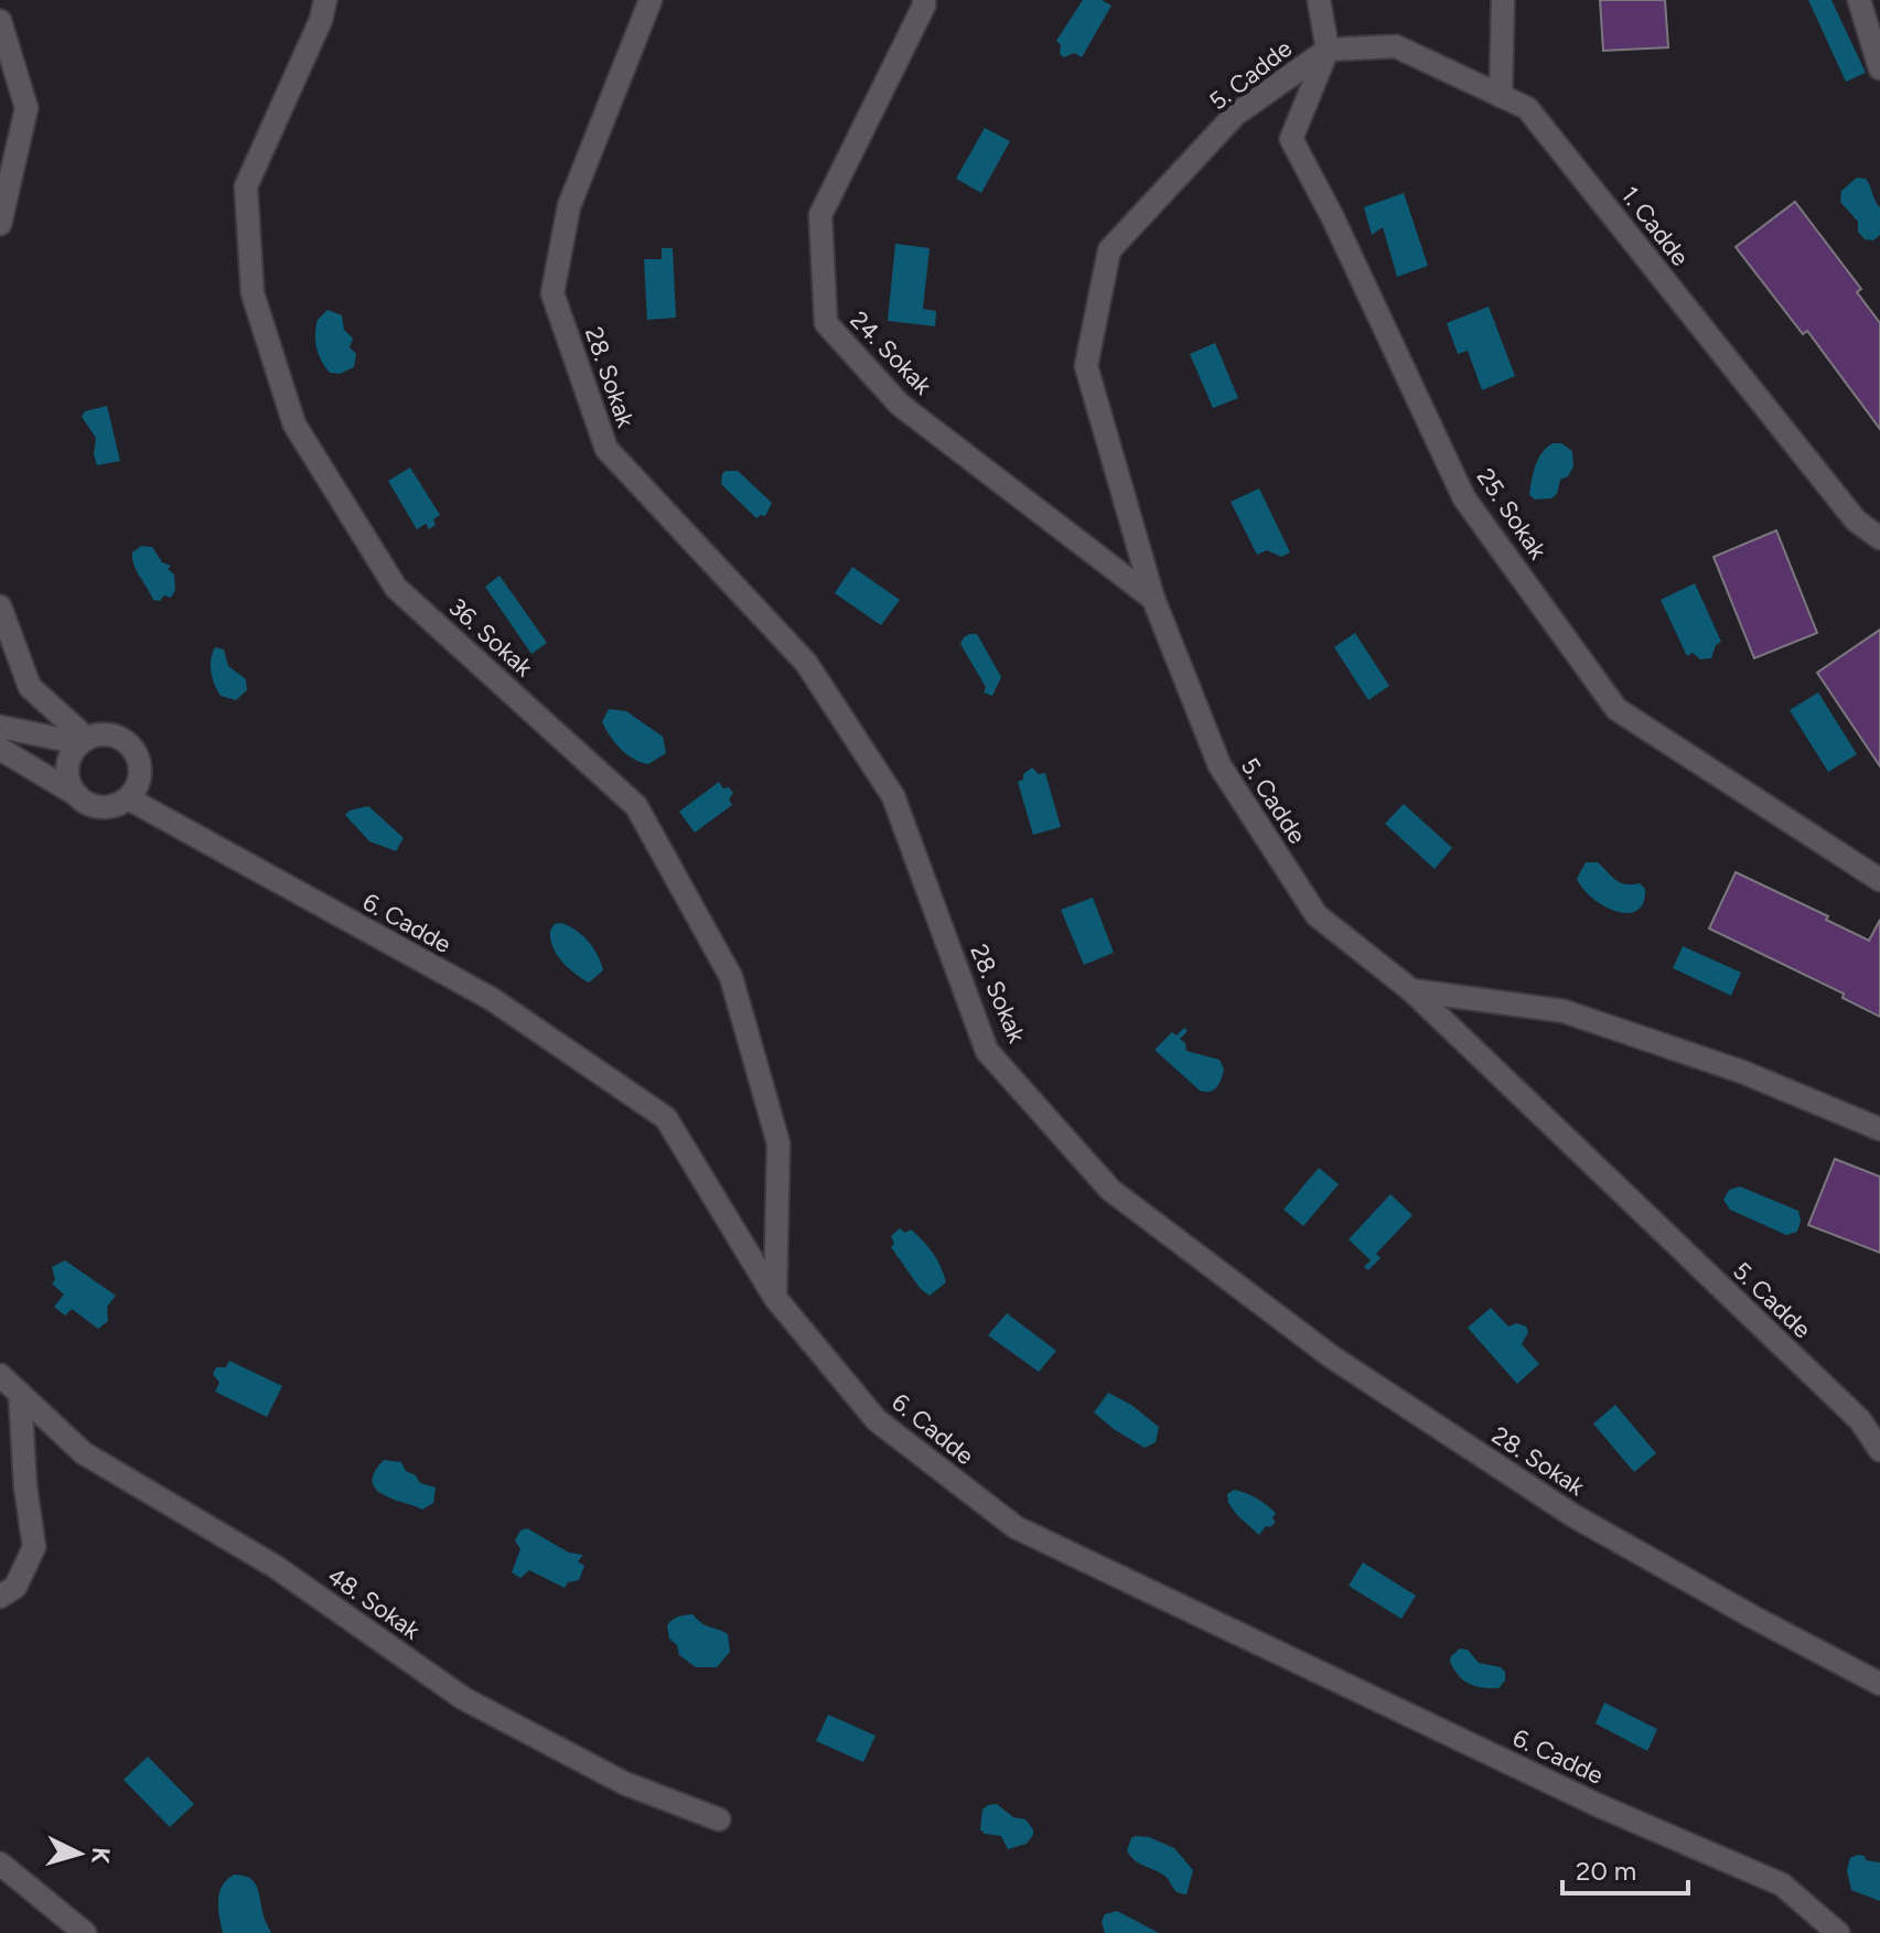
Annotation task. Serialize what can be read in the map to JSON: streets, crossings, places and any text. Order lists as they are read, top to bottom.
{
  "streets": {
    "street": [
      "5. Cadde",
      "1. Cadde",
      "24. Sokak",
      "28. Sokak",
      "25. Sokak",
      "36. Sokak",
      "6. Cadde",
      "48. Sokak"
    ]
  },
  "crossings": [
    ["5. Cadde", "1. Cadde"],
    ["5. Cadde", "24. Sokak"],
    ["5. Cadde", "25. Sokak"],
    ["1. Cadde", "25. Sokak"],
    ["36. Sokak", "6. Cadde"]
  ],
  "scale_bar": "20 m",
  "north": "right"
}
